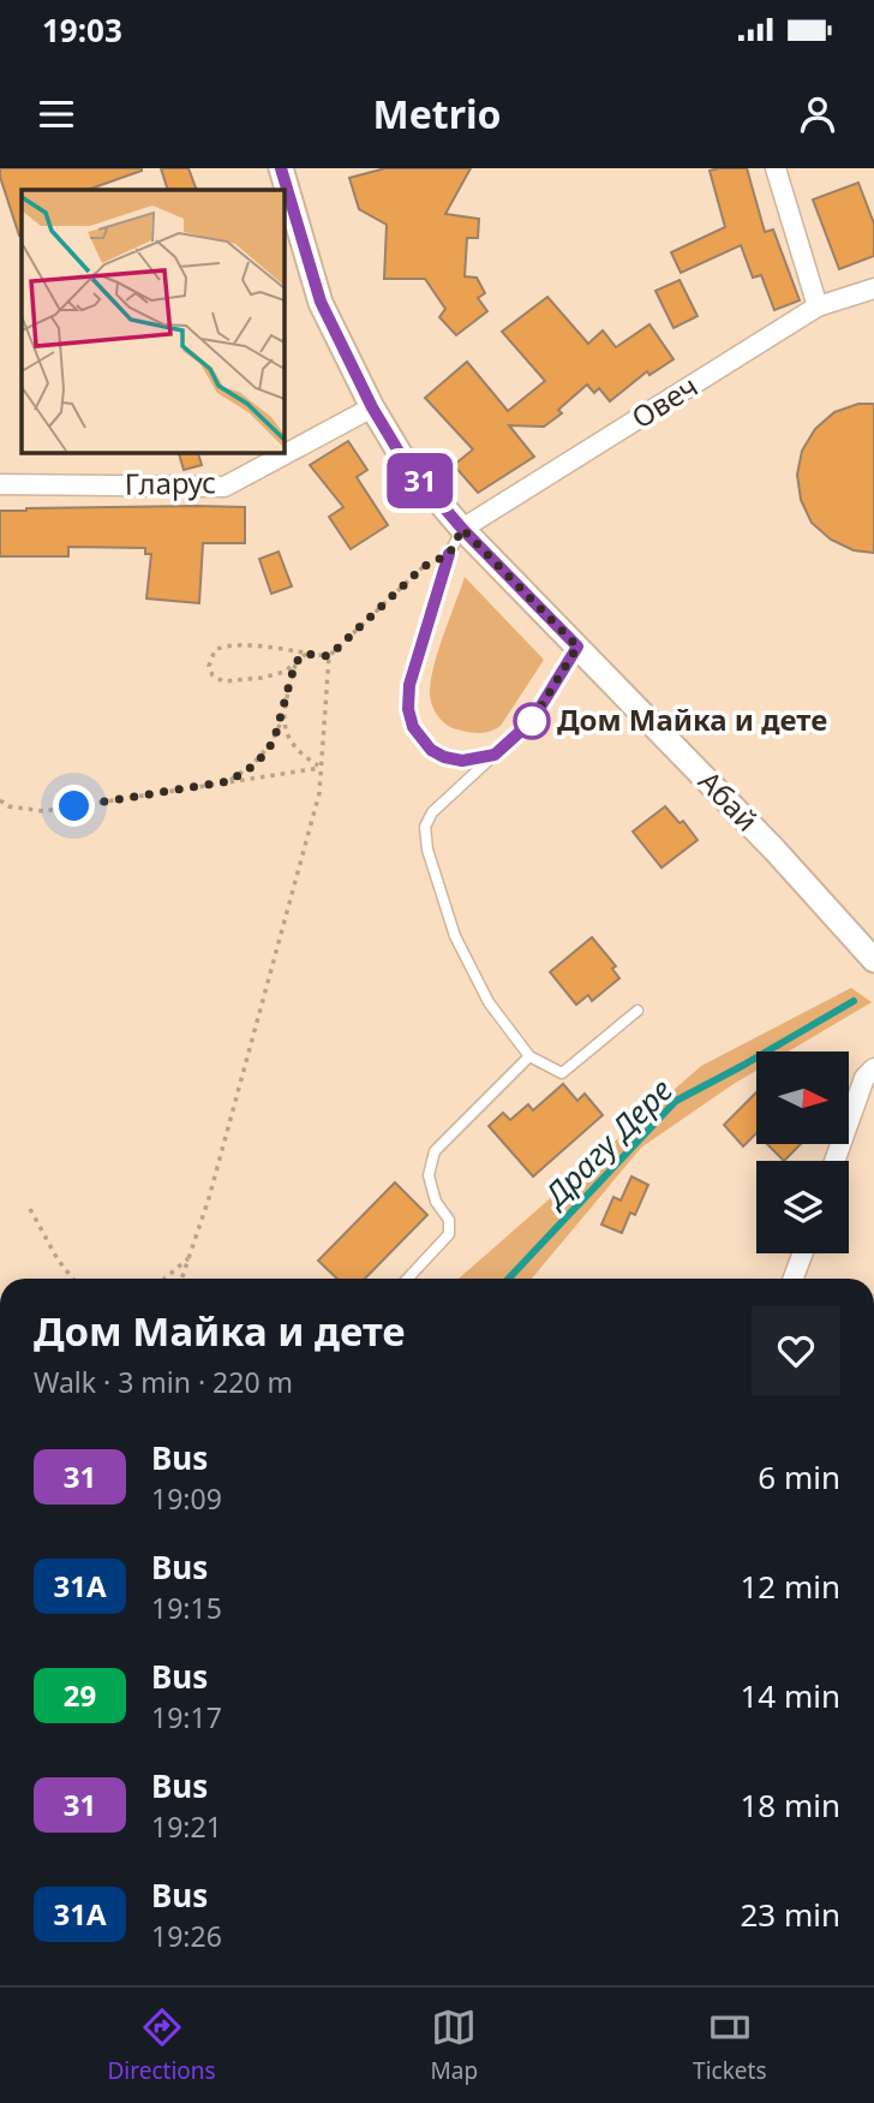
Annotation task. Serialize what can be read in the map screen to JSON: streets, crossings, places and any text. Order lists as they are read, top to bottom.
{
  "streets": {
    "street": ["Овеч", "Гларус", "Абай"]
  },
  "crossings": [
    ["Овеч", "Абай"],
    ["Гларус", "Абай"]
  ],
  "water": ["Драгу Дере"],
  "places": ["Дом Майка и дете"],
  "lines": ["bus line 31"],
  "north": "right",
  "page": {
    "status": "19:03",
    "header": "Metrio",
    "on_map": "31",
    "heading": ["Дом Майка и дете", "Walk · 3 min · 220 m"],
    "list": [
      {
        "mark": "31",
        "name": "Bus",
        "note": "19:09",
        "value": "6 min"
      },
      {
        "mark": "31А",
        "name": "Bus",
        "note": "19:15",
        "value": "12 min"
      },
      {
        "mark": "29",
        "name": "Bus",
        "note": "19:17",
        "value": "14 min"
      },
      {
        "mark": "31",
        "name": "Bus",
        "note": "19:21",
        "value": "18 min"
      },
      {
        "mark": "31А",
        "name": "Bus",
        "note": "19:26",
        "value": "23 min"
      }
    ],
    "tabs": ["Directions", "Map", "Tickets"]
  }
}
